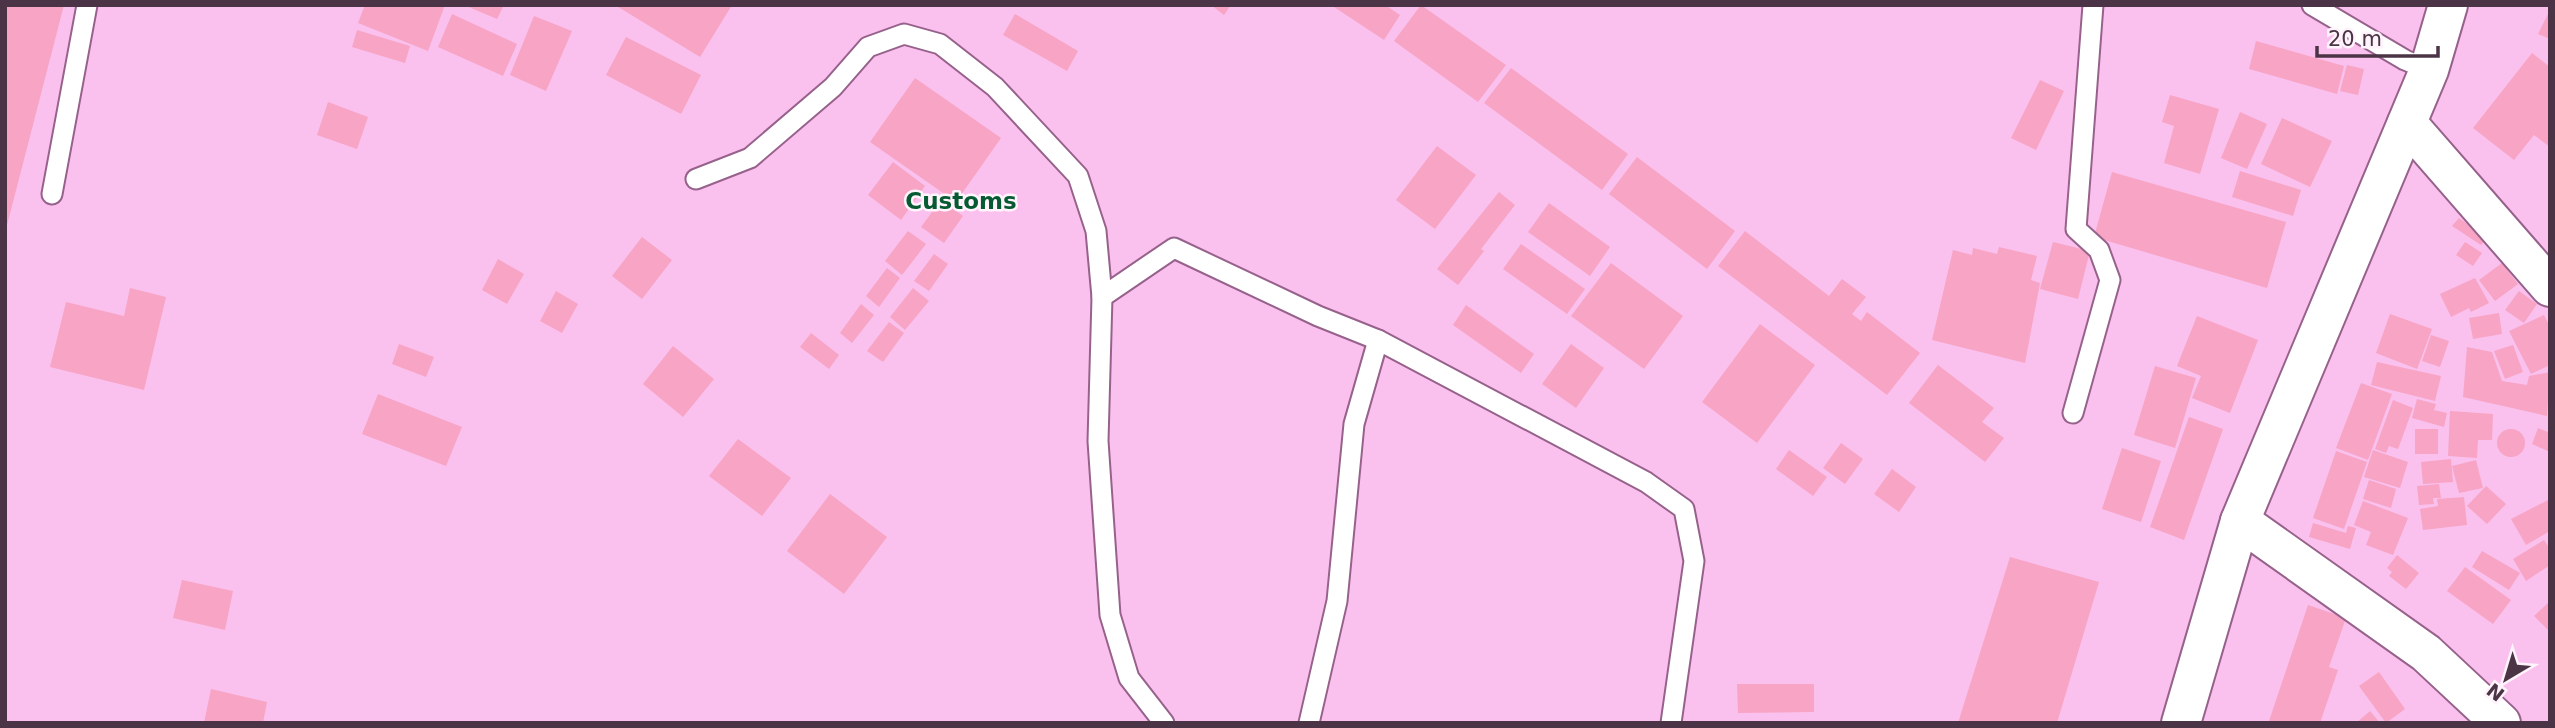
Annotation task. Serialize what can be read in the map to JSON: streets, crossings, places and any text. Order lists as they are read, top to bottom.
{
  "districts": ["Customs"],
  "scale_bar": "20 m",
  "north": "bottom left"
}
